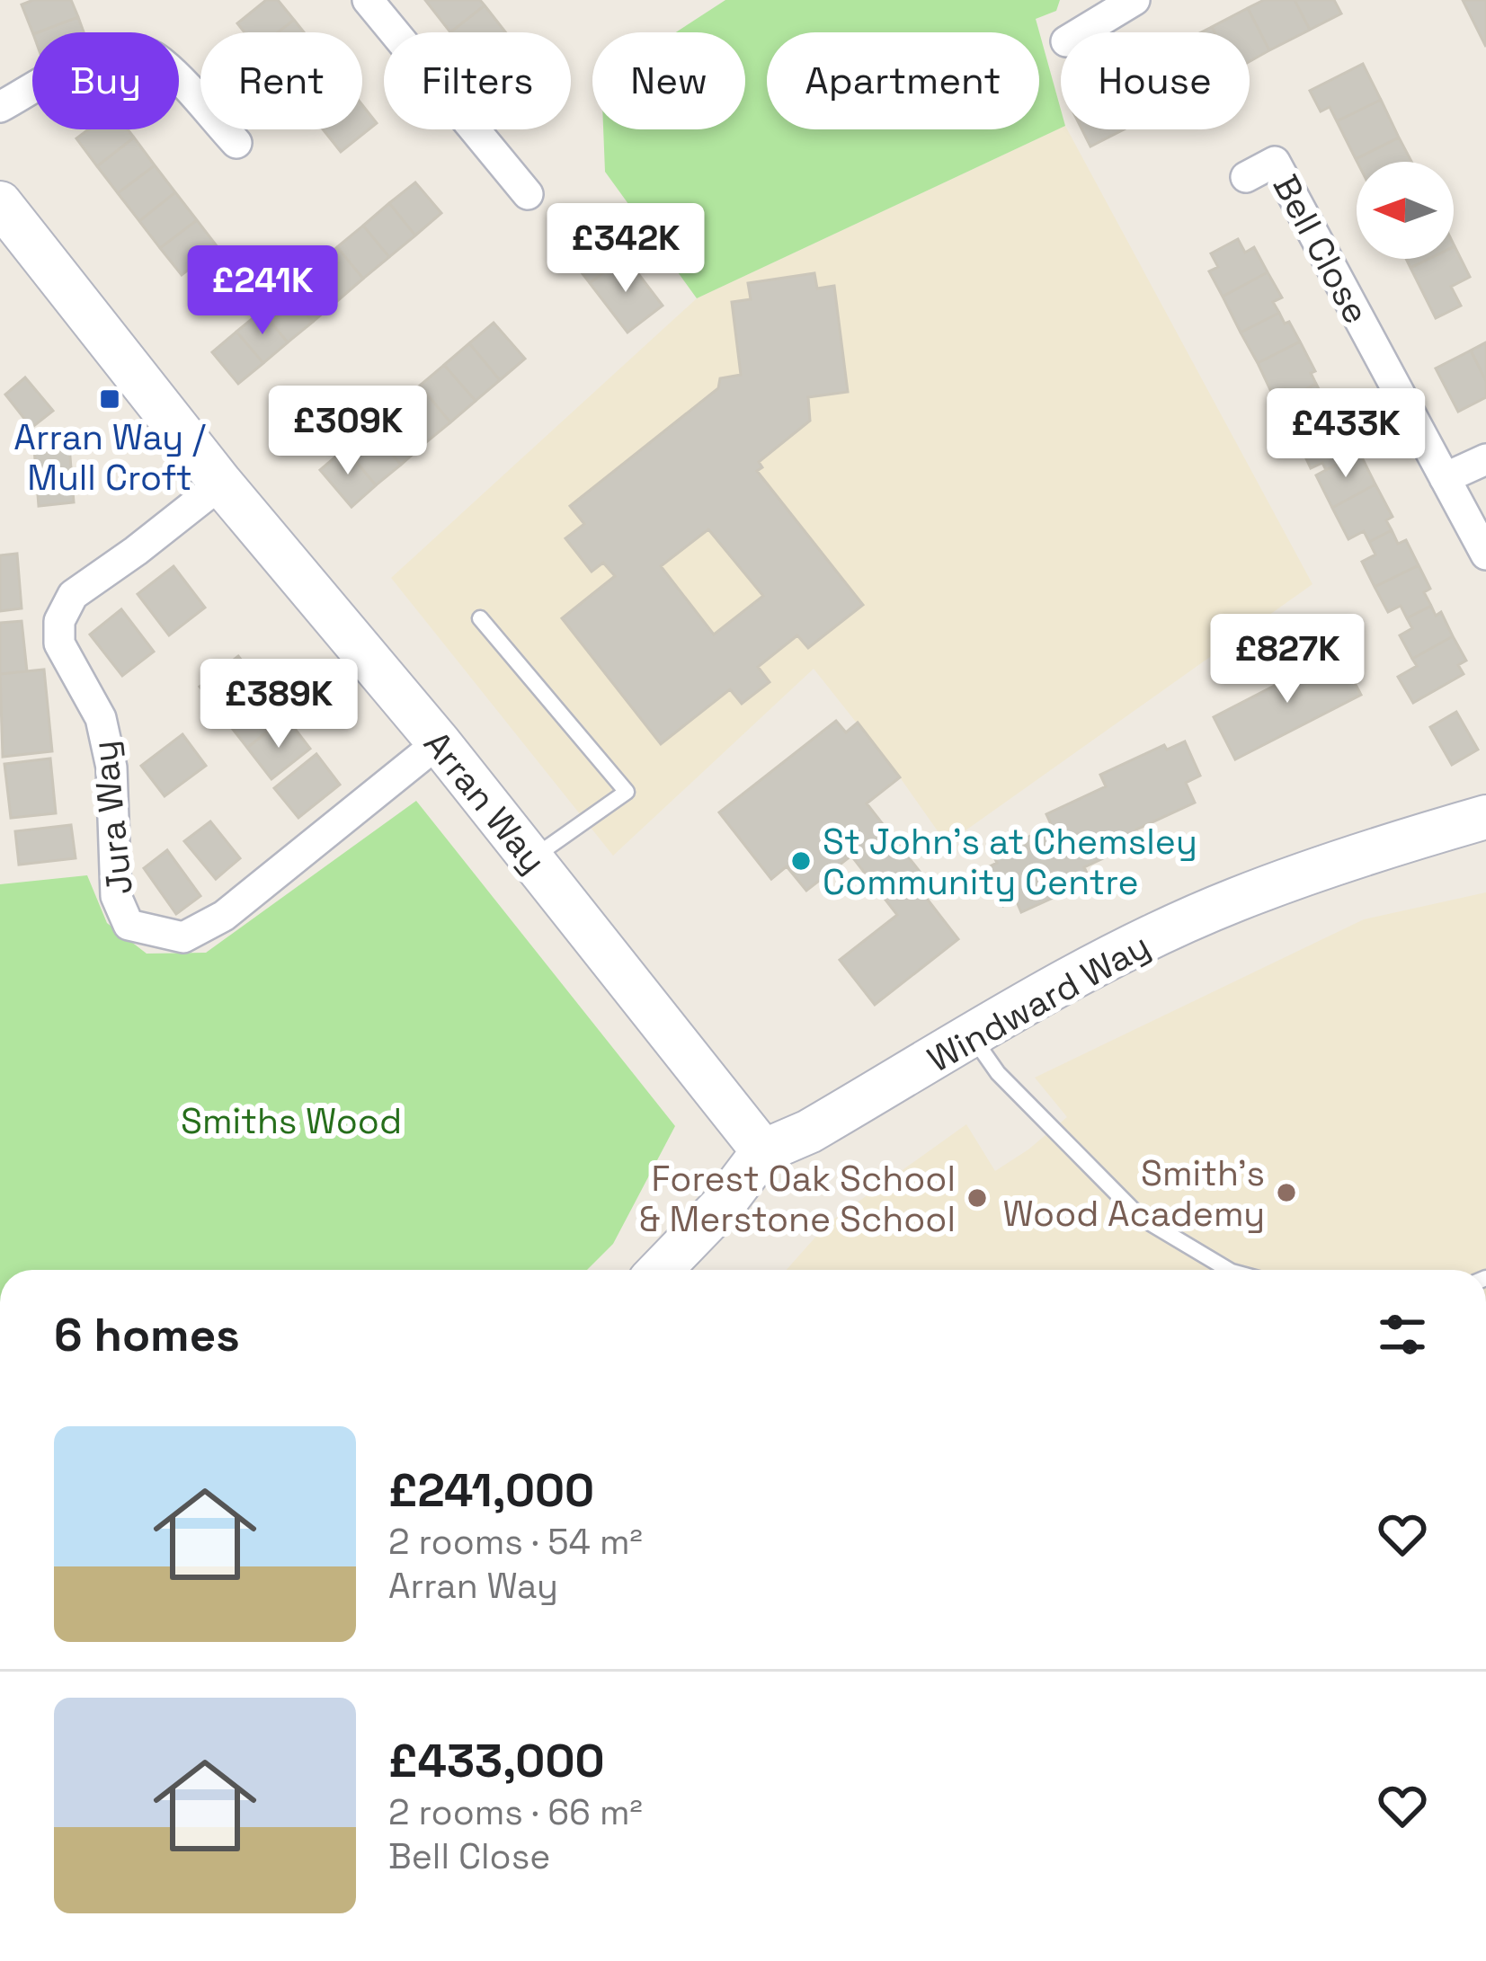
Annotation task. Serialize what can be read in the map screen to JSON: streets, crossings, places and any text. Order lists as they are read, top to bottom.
{
  "streets": {
    "street": [
      "Bell Close",
      "Arran Way",
      "Jura Way",
      "Windward Way"
    ]
  },
  "crossings": [
    ["Arran Way", "Jura Way"],
    ["Arran Way", "Windward Way"]
  ],
  "parks": ["Smiths Wood"],
  "places": {
    "transit": ["Arran Way / Mull Croft"],
    "other": ["St John's at Chemsley Community Centre", "Smith's Wood Academy", "Forest Oak School & Merstone School"]
  },
  "north": "left",
  "page": {
    "chip": [
      "Buy",
      "Rent",
      "Filters",
      "New",
      "Apartment",
      "House"
    ],
    "price": [
      "£342K",
      "£241K",
      "£309K",
      "£433K",
      "£827K",
      "£389K"
    ],
    "heading": "6 homes",
    "list": [
      {
        "name": "£241,000",
        "note": "2 rooms · 54 m² · Arran Way"
      },
      {
        "name": "£433,000",
        "note": "2 rooms · 66 m² · Bell Close"
      }
    ]
  }
}
